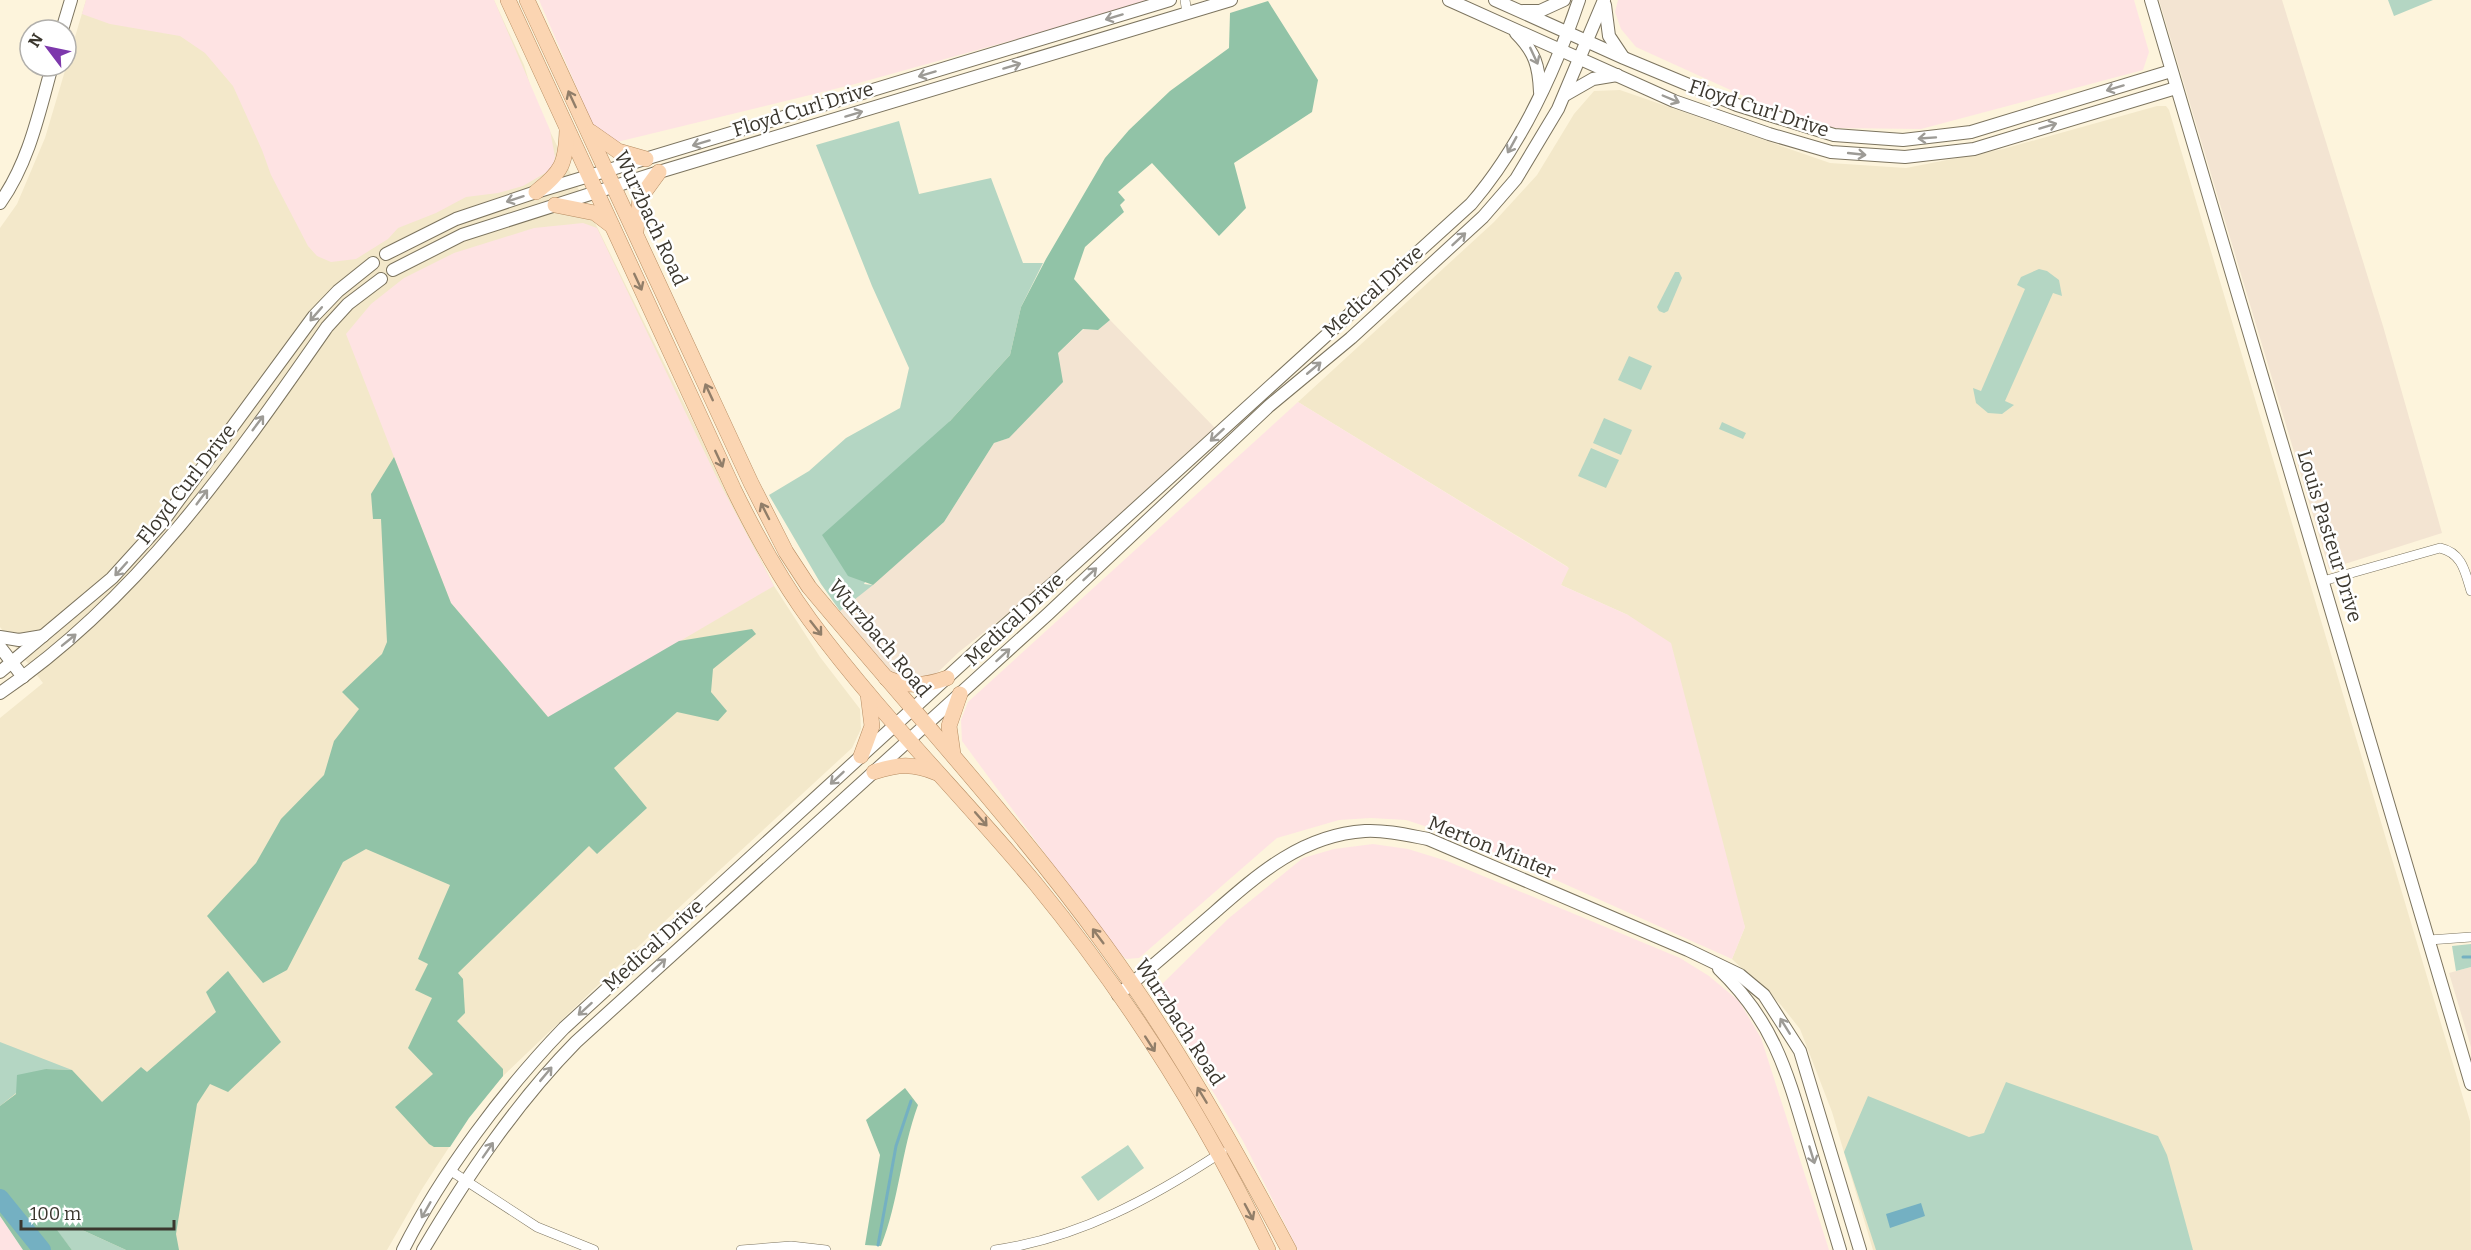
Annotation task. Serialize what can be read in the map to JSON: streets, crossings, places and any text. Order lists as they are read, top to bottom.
{
  "streets": {
    "main road": ["Wurzbach Road"],
    "street": [
      "Floyd Curl Drive",
      "Medical Drive",
      "Louis Pasteur Drive",
      "Merton Minter"
    ]
  },
  "crossings": [
    ["Floyd Curl Drive", "Wurzbach Road"],
    ["Floyd Curl Drive", "Medical Drive"],
    ["Floyd Curl Drive", "Louis Pasteur Drive"],
    ["Wurzbach Road", "Medical Drive"],
    ["Wurzbach Road", "Merton Minter"]
  ],
  "scale_bar": "100 m",
  "north": "top left"
}
